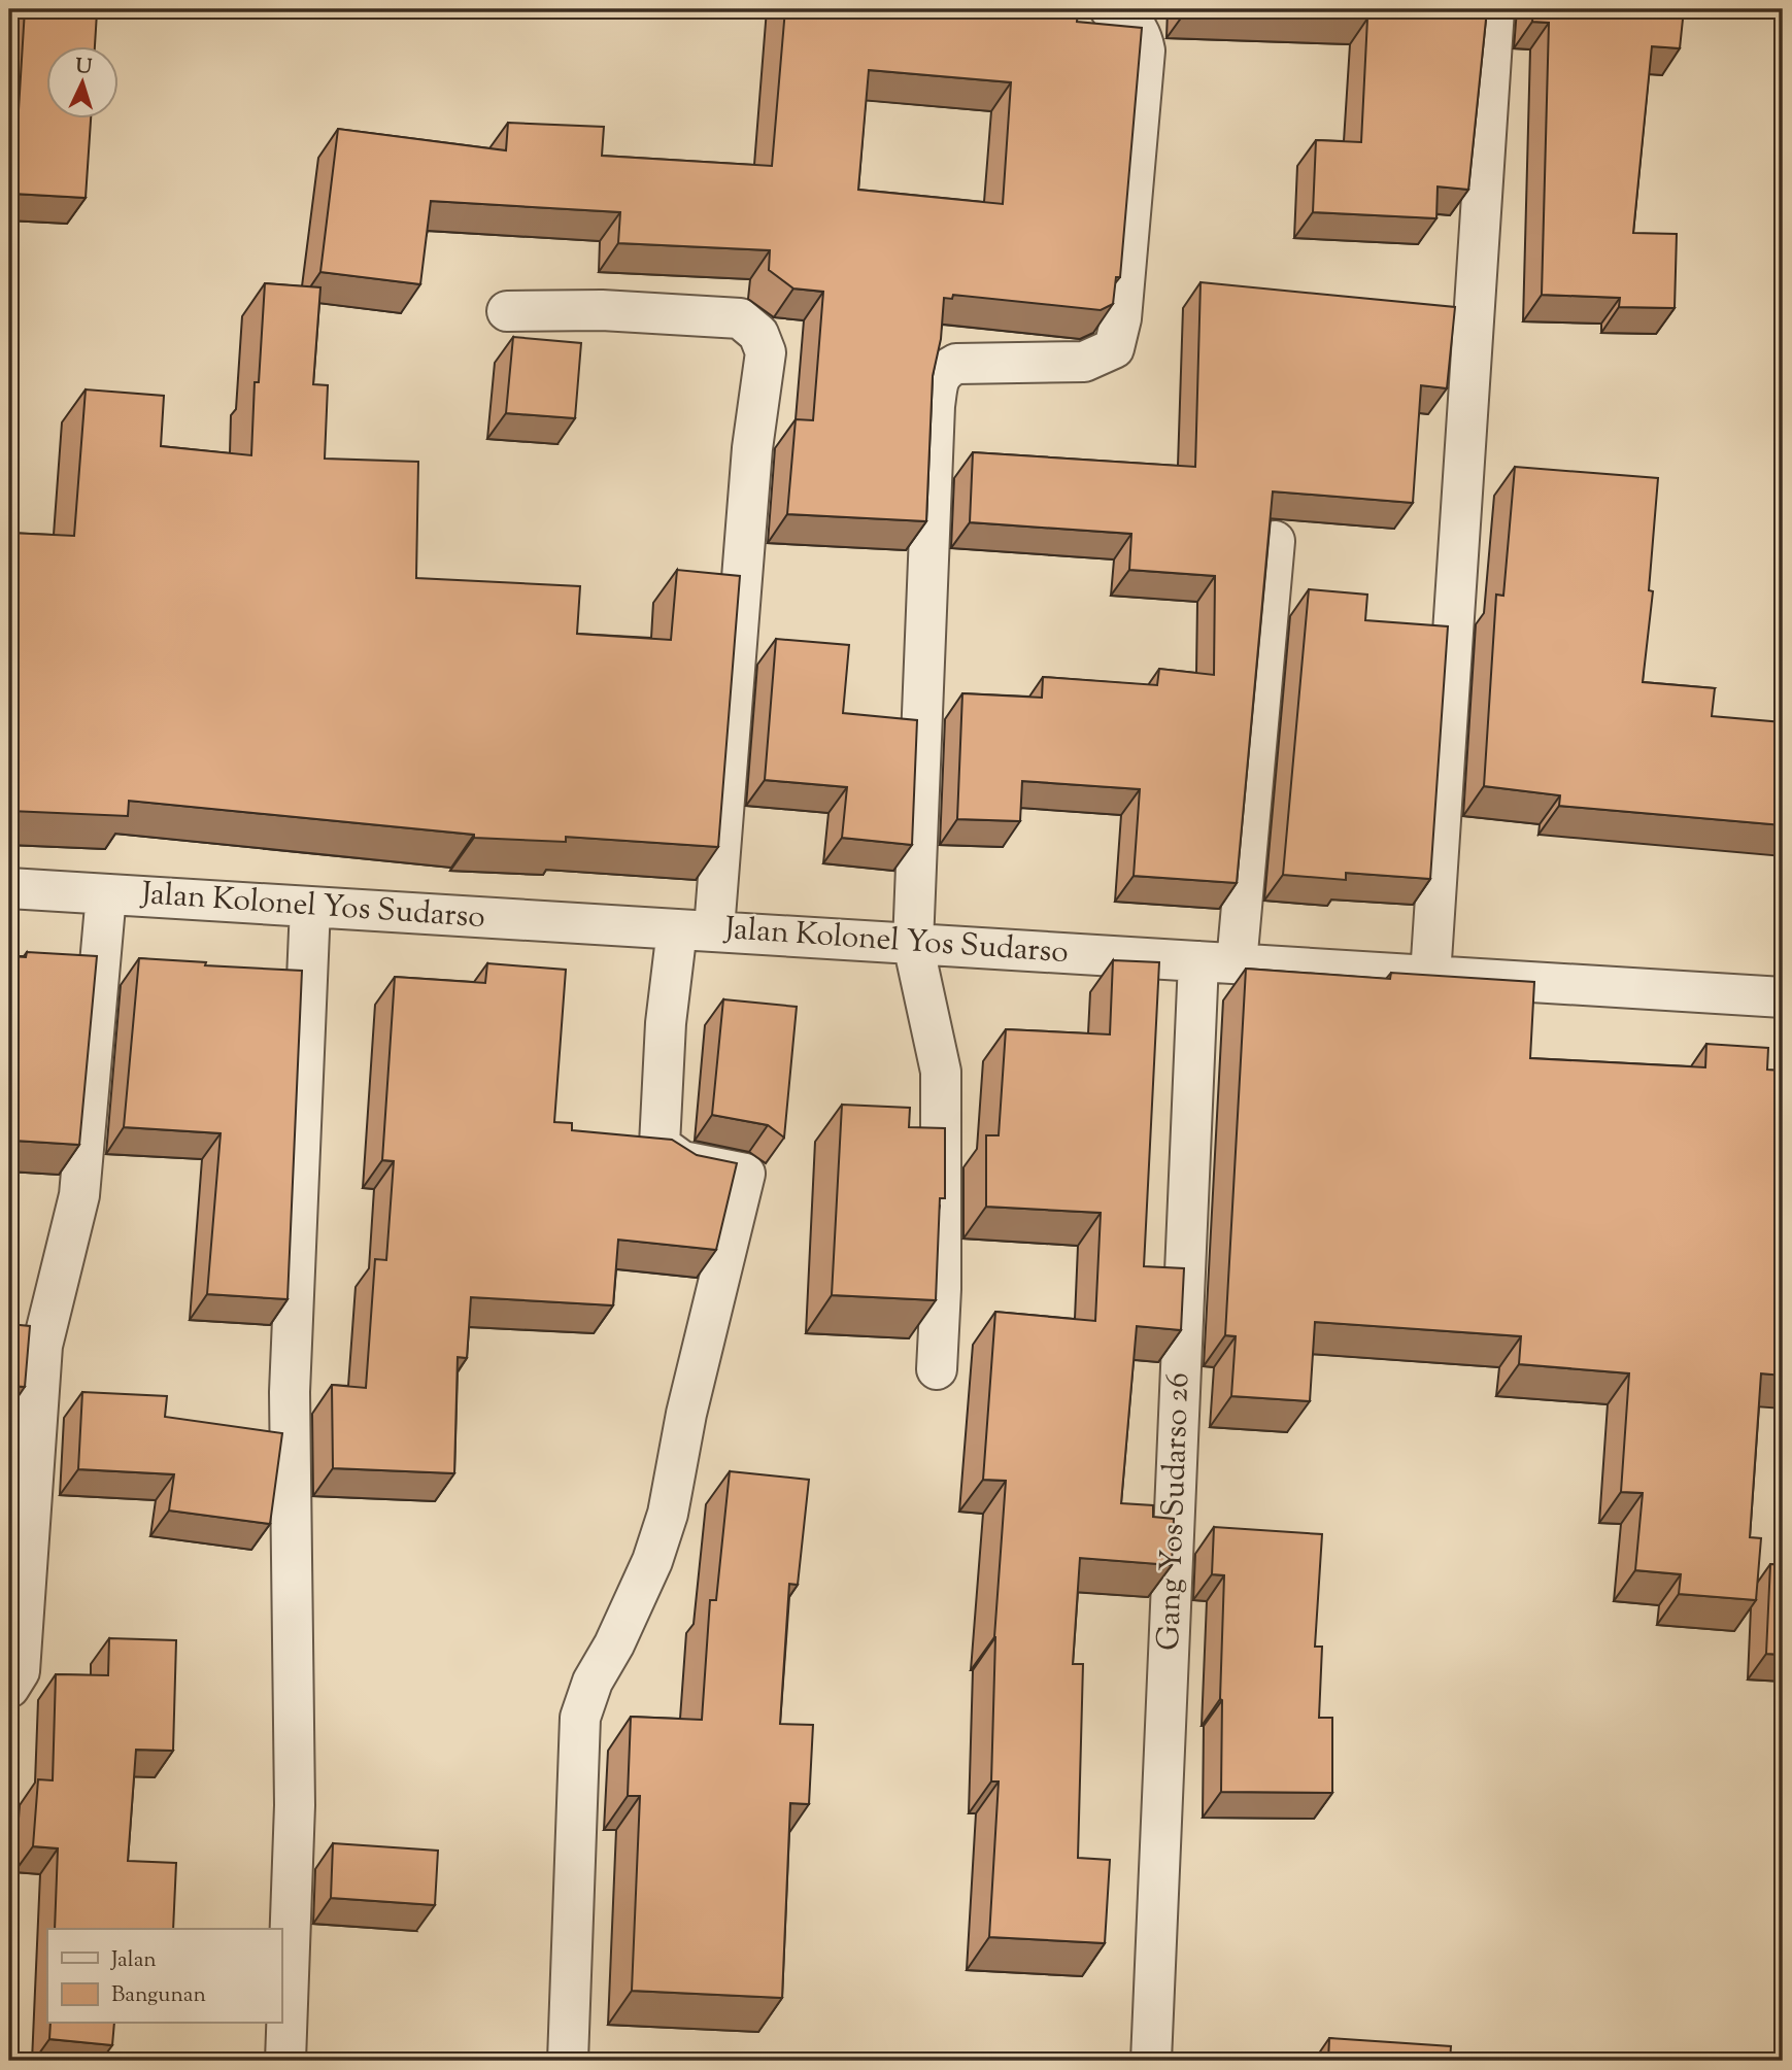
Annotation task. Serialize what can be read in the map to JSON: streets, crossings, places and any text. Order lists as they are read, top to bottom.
{
  "streets": {
    "street": ["Jalan Kolonel Yos Sudarso", "Gang Yos Sudarso 26"]
  },
  "crossings": [
    ["Jalan Kolonel Yos Sudarso", "Gang Yos Sudarso 26"]
  ],
  "legend": ["Jalan", "Bangunan"],
  "north": "top"
}
